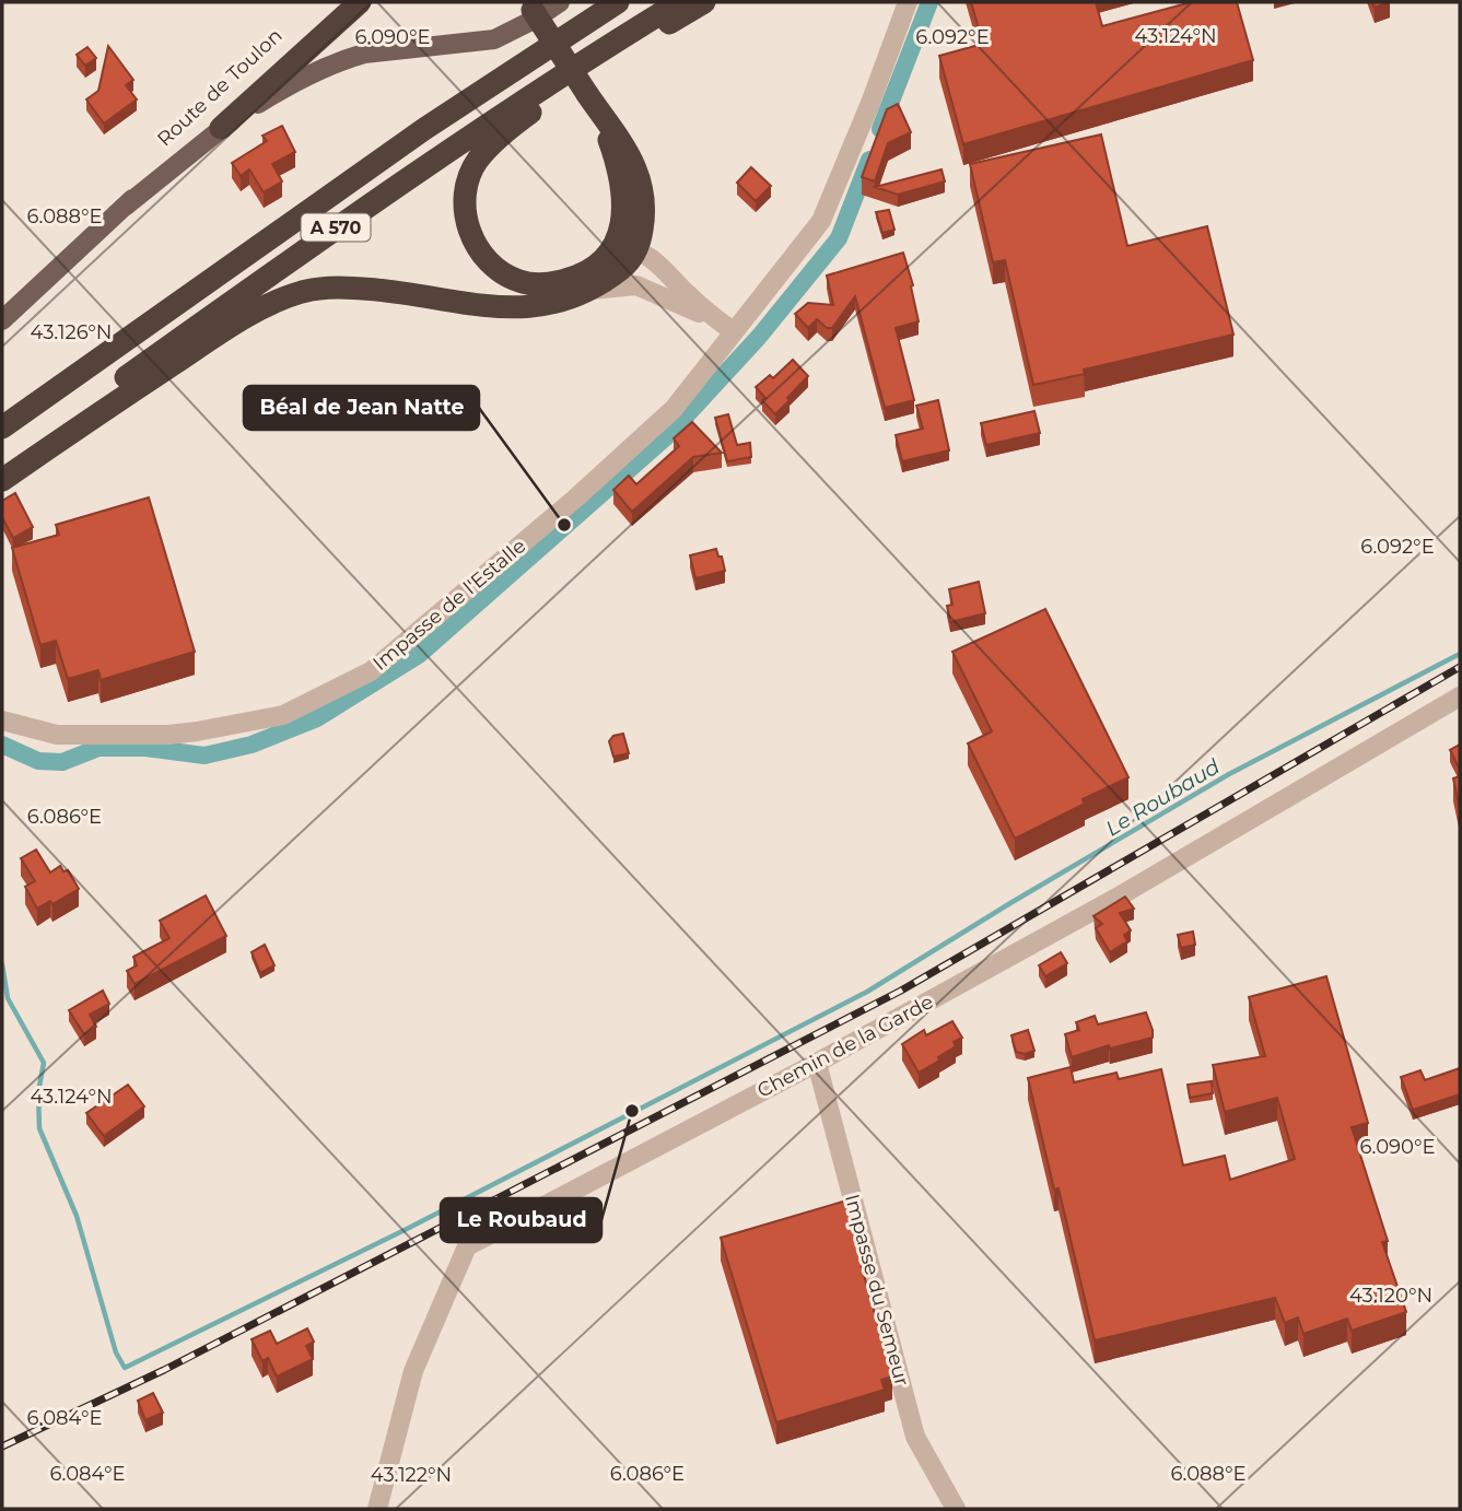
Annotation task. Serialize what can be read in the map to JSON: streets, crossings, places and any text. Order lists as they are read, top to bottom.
{
  "streets": {
    "highway": ["A 570"],
    "main road": ["Route de Toulon"],
    "street": ["Impasse de l'Estalle", "Chemin de la Garde", "Impasse du Semeur"]
  },
  "crossings": [
    ["Chemin de la Garde", "Impasse du Semeur"]
  ],
  "water": ["Le Roubaud"],
  "places": ["Béal de Jean Natte", "Le Roubaud"],
  "coordinates": [
    "43.124°N",
    "6.090°E",
    "6.092°E",
    "6.088°E",
    "43.126°N",
    "6.086°E",
    "43.120°N",
    "6.084°E",
    "43.122°N"
  ]
}
